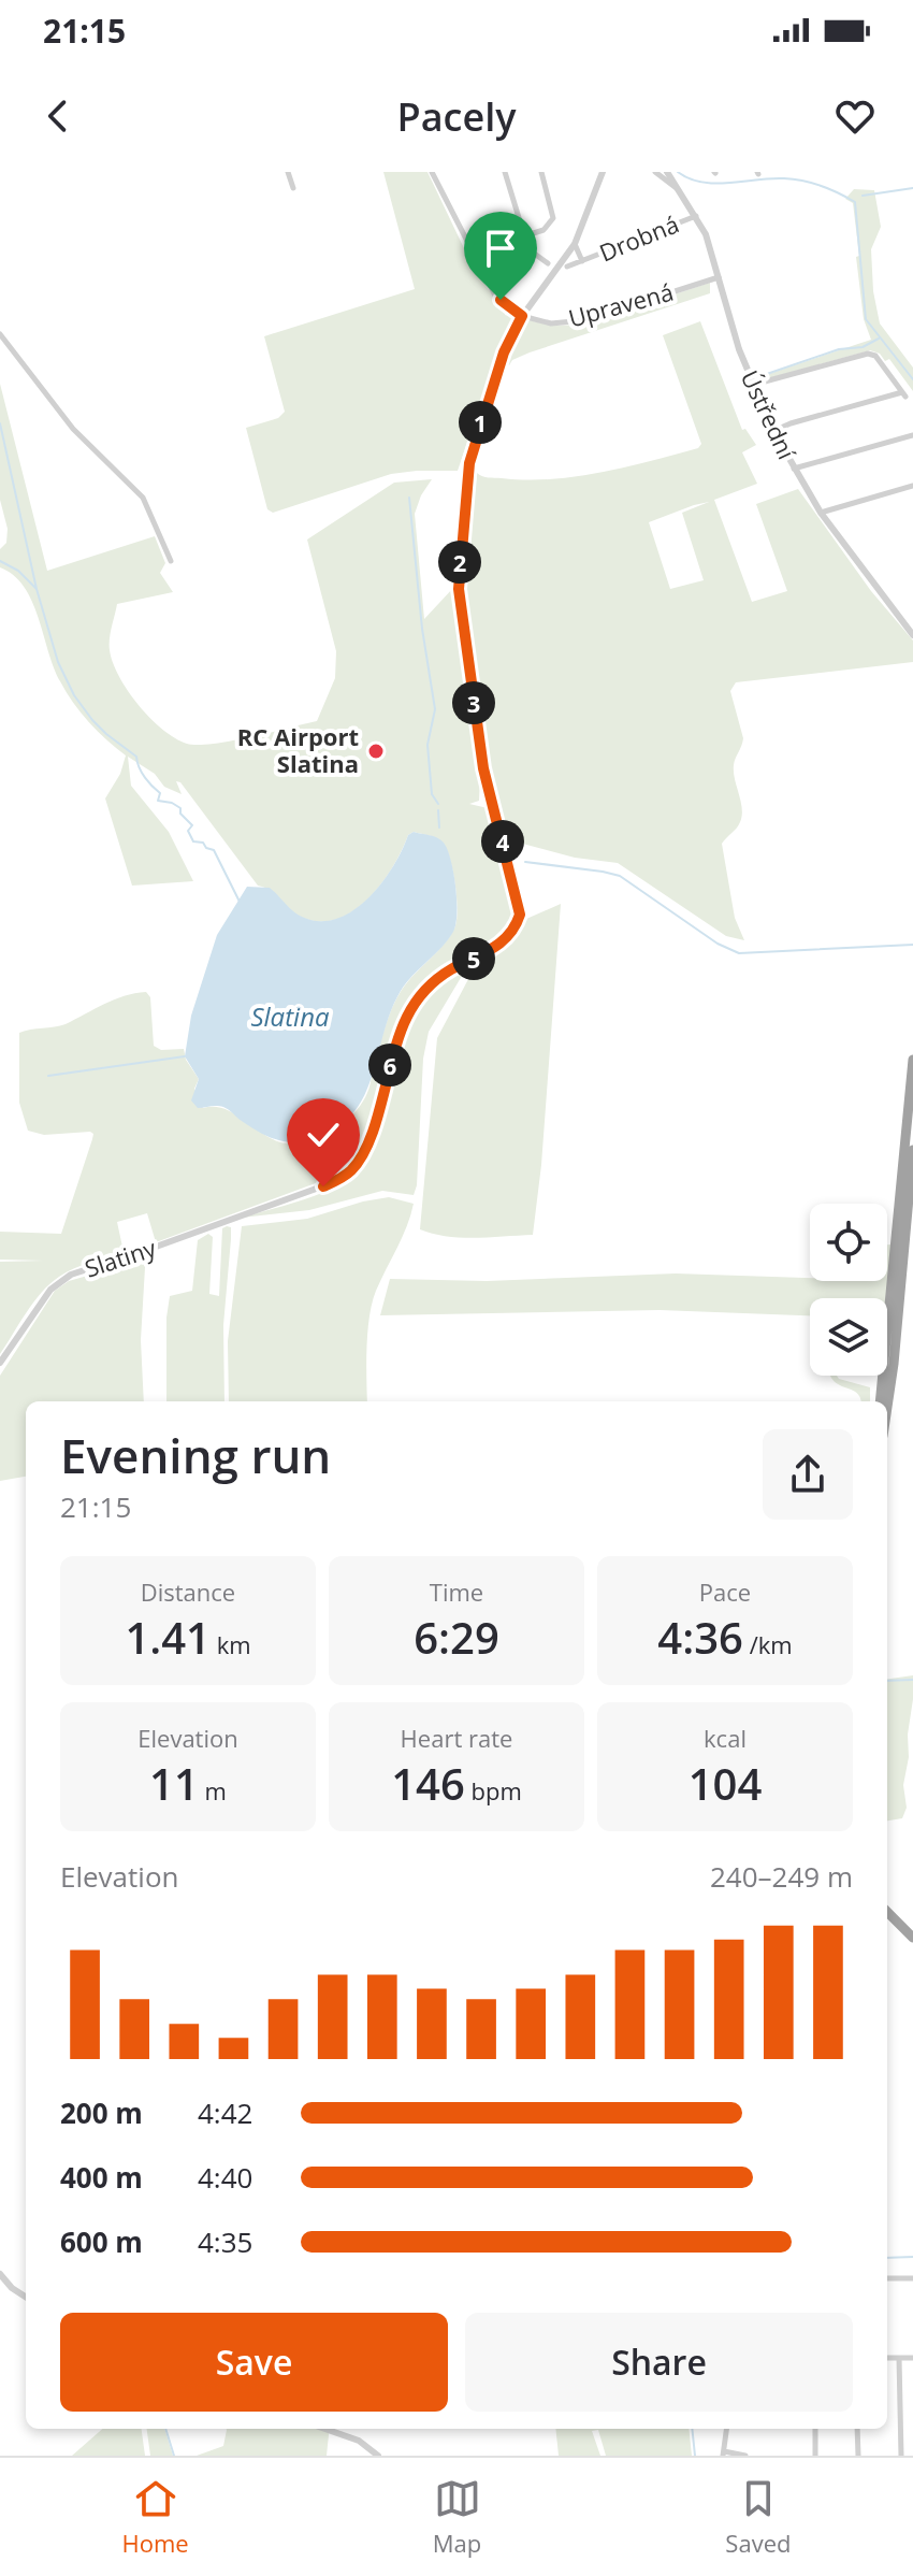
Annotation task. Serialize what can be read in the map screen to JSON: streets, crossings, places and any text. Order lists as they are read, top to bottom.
{
  "streets": {
    "street": [
      "Drobná",
      "Upravená",
      "Ústřední",
      "Slatiny"
    ]
  },
  "crossings": [
    ["Drobná", "Ústřední"],
    ["Upravená", "Ústřední"],
    ["Upravená", "Slatiny"]
  ],
  "water": ["Slatina"],
  "places": ["RC Airport Slatina"],
  "page": {
    "status": "21:15",
    "header": "Pacely",
    "pins": [
      "1",
      "2",
      "3",
      "4",
      "5",
      "6"
    ],
    "heading": ["Evening run", "21:15"],
    "stats": [
      ["Distance", "1.41 km"],
      ["Time", "6:29"],
      ["Pace", "4:36 /km"],
      ["Elevation", "11 m"],
      ["Heart rate", "146 bpm"],
      ["kcal", "104"]
    ],
    "chart": ["Elevation", "240–249 m"],
    "list": [
      {
        "name": "200 m",
        "note": "4:42"
      },
      {
        "name": "400 m",
        "note": "4:40"
      },
      {
        "name": "600 m",
        "note": "4:35"
      }
    ],
    "buttons": ["Save", "Share"],
    "tabs": ["Home", "Map", "Saved"]
  }
}
